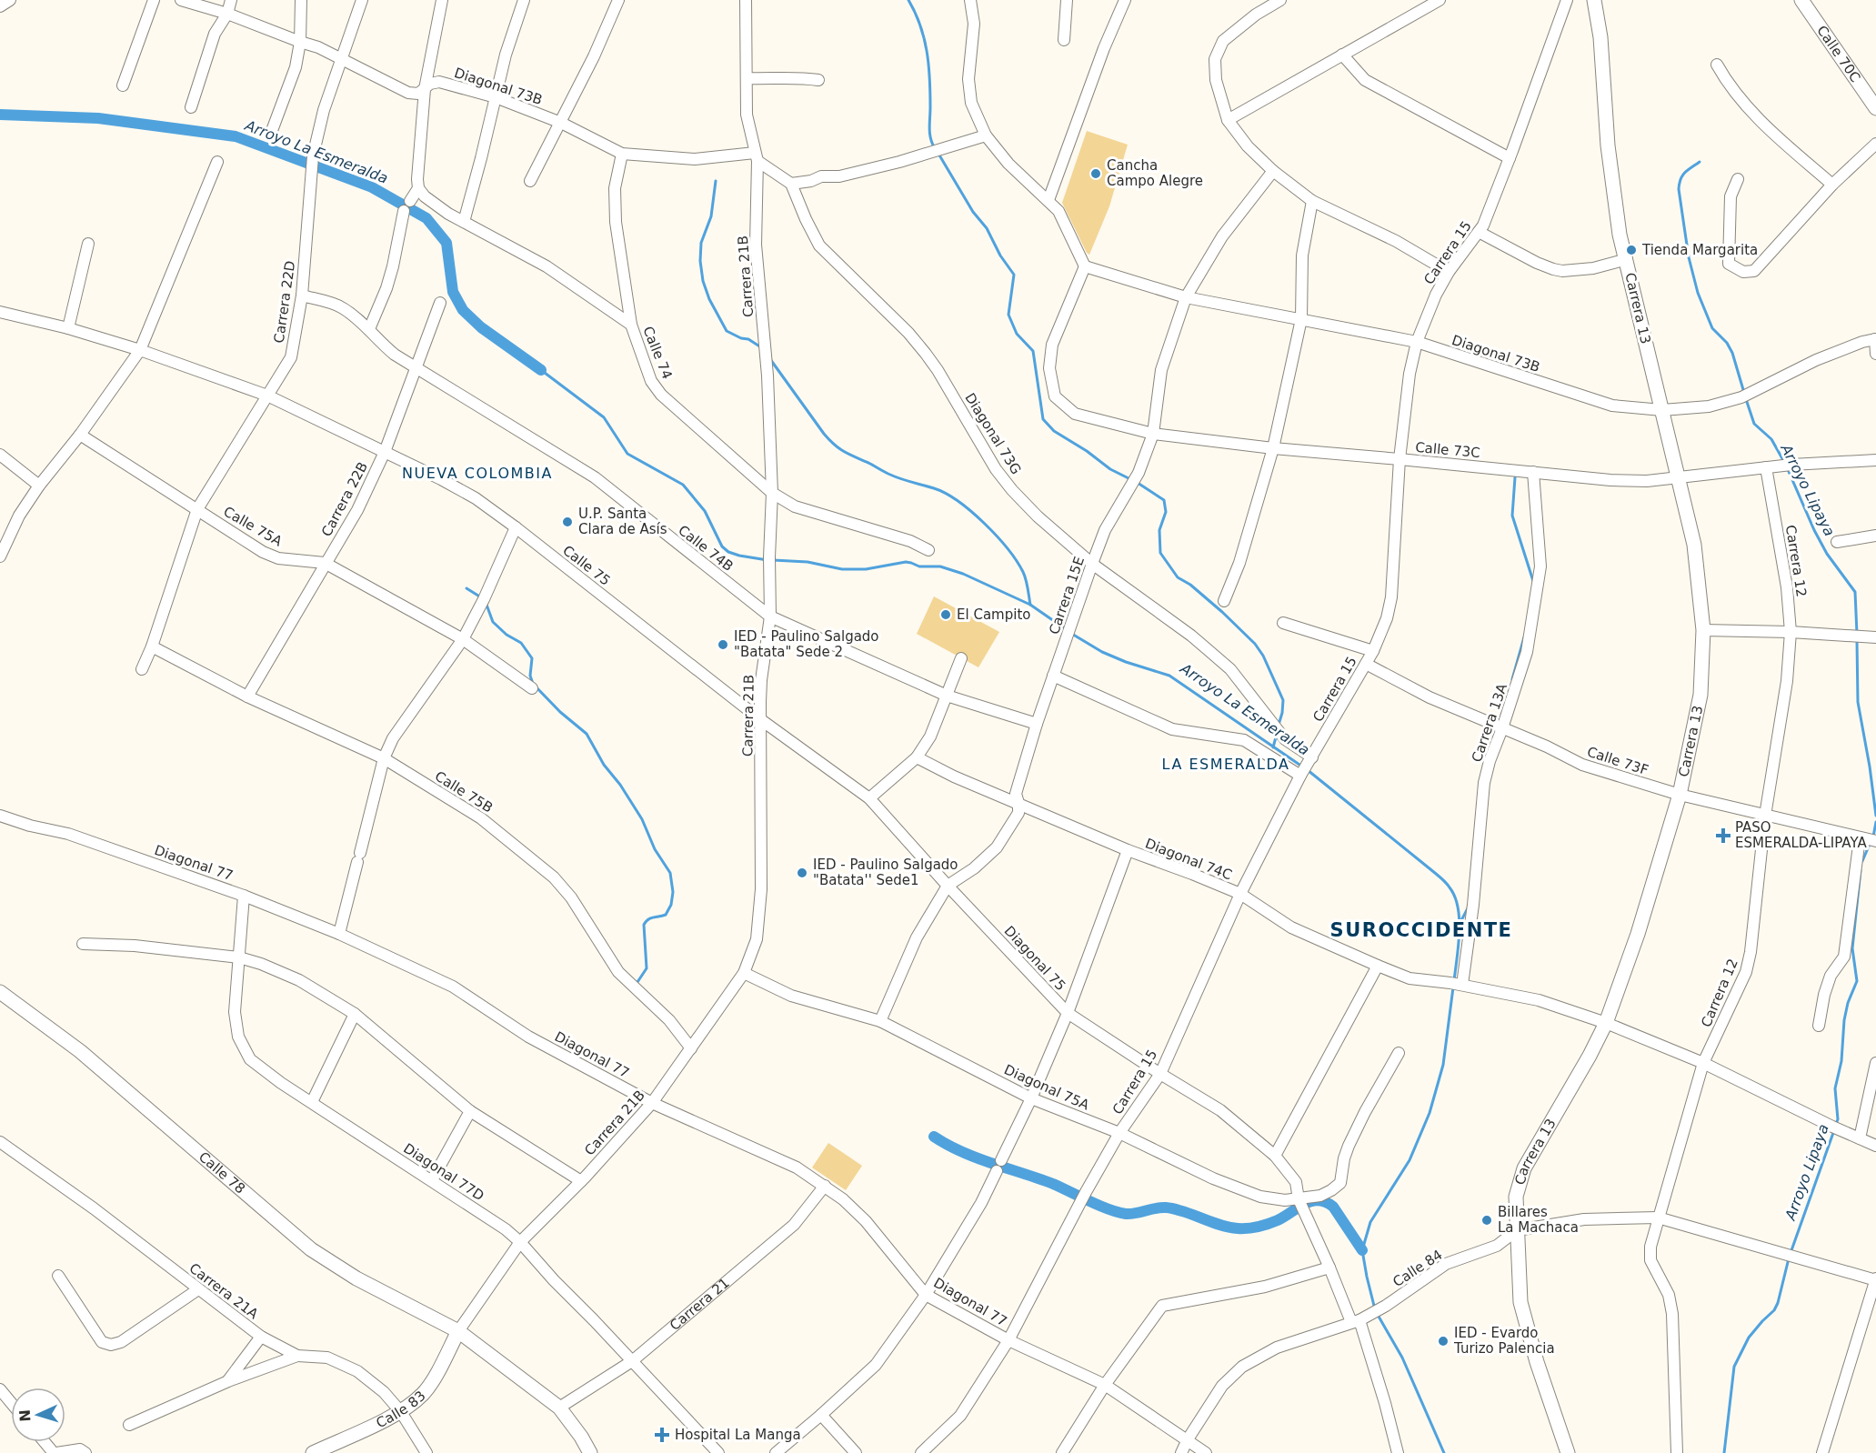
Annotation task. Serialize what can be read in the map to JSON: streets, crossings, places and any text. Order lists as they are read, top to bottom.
{
  "streets": {
    "street": [
      "Calle 70C",
      "Diagonal 73B",
      "Carrera 15",
      "Carrera 21B",
      "Carrera 22D",
      "Carrera 13",
      "Calle 74",
      "Diagonal 73G",
      "Calle 73C",
      "Carrera 22B",
      "Calle 75A",
      "Calle 74B",
      "Carrera 12",
      "Calle 75",
      "Carrera 15E",
      "Carrera 13A",
      "Calle 73F",
      "Calle 75B",
      "Diagonal 74C",
      "Diagonal 77",
      "Diagonal 75",
      "Diagonal 75A",
      "Calle 78",
      "Diagonal 77D",
      "Calle 84",
      "Carrera 21A",
      "Carrera 21",
      "Calle 83"
    ]
  },
  "crossings": [
    ["Diagonal 73B", "Carrera 15"],
    ["Diagonal 73B", "Carrera 21B"],
    ["Diagonal 73B", "Carrera 22D"],
    ["Diagonal 73B", "Carrera 13"],
    ["Diagonal 73B", "Calle 73C"],
    ["Diagonal 73B", "Carrera 15E"],
    ["Carrera 15", "Diagonal 73G"],
    ["Carrera 15", "Calle 73C"],
    ["Carrera 15", "Calle 73F"],
    ["Carrera 15", "Diagonal 74C"],
    ["Carrera 15", "Diagonal 77"],
    ["Carrera 15", "Diagonal 75"],
    ["Carrera 15", "Diagonal 75A"],
    ["Carrera 21B", "Calle 74"],
    ["Carrera 21B", "Calle 74B"],
    ["Carrera 21B", "Calle 75"],
    ["Carrera 21B", "Calle 75B"],
    ["Carrera 21B", "Diagonal 77"],
    ["Carrera 21B", "Diagonal 75"],
    ["Carrera 21B", "Diagonal 75A"],
    ["Carrera 21B", "Calle 78"],
    ["Carrera 21B", "Diagonal 77D"],
    ["Carrera 21B", "Calle 83"],
    ["Carrera 22D", "Calle 75A"],
    ["Carrera 22D", "Calle 74B"],
    ["Carrera 22D", "Calle 75"],
    ["Carrera 22D", "Calle 75B"],
    ["Carrera 13", "Calle 73C"],
    ["Carrera 13", "Calle 73F"],
    ["Carrera 13", "Diagonal 74C"],
    ["Carrera 13", "Calle 84"],
    ["Diagonal 73G", "Carrera 15E"],
    ["Calle 73C", "Carrera 12"],
    ["Calle 73C", "Carrera 15E"],
    ["Calle 73C", "Carrera 13A"],
    ["Carrera 22B", "Calle 75A"],
    ["Carrera 22B", "Calle 74B"],
    ["Carrera 22B", "Calle 75"],
    ["Carrera 22B", "Calle 75B"],
    ["Calle 74B", "Carrera 15E"],
    ["Carrera 12", "Calle 73F"],
    ["Carrera 12", "Diagonal 74C"],
    ["Carrera 12", "Calle 84"],
    ["Calle 75", "Diagonal 75"],
    ["Carrera 15E", "Diagonal 74C"],
    ["Carrera 15E", "Diagonal 75"],
    ["Carrera 15E", "Diagonal 75A"],
    ["Carrera 13A", "Calle 73F"],
    ["Carrera 13A", "Diagonal 74C"],
    ["Diagonal 77", "Diagonal 77D"],
    ["Diagonal 77", "Calle 84"],
    ["Diagonal 77", "Carrera 21"],
    ["Diagonal 75", "Diagonal 75A"],
    ["Diagonal 75", "Calle 84"],
    ["Calle 78", "Calle 83"],
    ["Diagonal 77D", "Carrera 21"],
    ["Carrera 21A", "Calle 83"]
  ],
  "districts": ["NUEVA COLOMBIA", "LA ESMERALDA", "SUROCCIDENTE"],
  "water": ["Arroyo La Esmeralda", "Arroyo Lipaya"],
  "places": {
    "other": [
      "Cancha Campo Alegre",
      "Tienda Margarita",
      "U.P. Santa Clara de Asís",
      "El Campito",
      "IED - Paulino Salgado \"Batata\" Sede 2",
      "IED - Paulino Salgado \"Batata'' Sede1",
      "Billares La Machaca",
      "IED - Evardo Turizo Palencia"
    ],
    "health": ["PASO ESMERALDA-LIPAYA", "Hospital La Manga"]
  },
  "north": "left"
}
